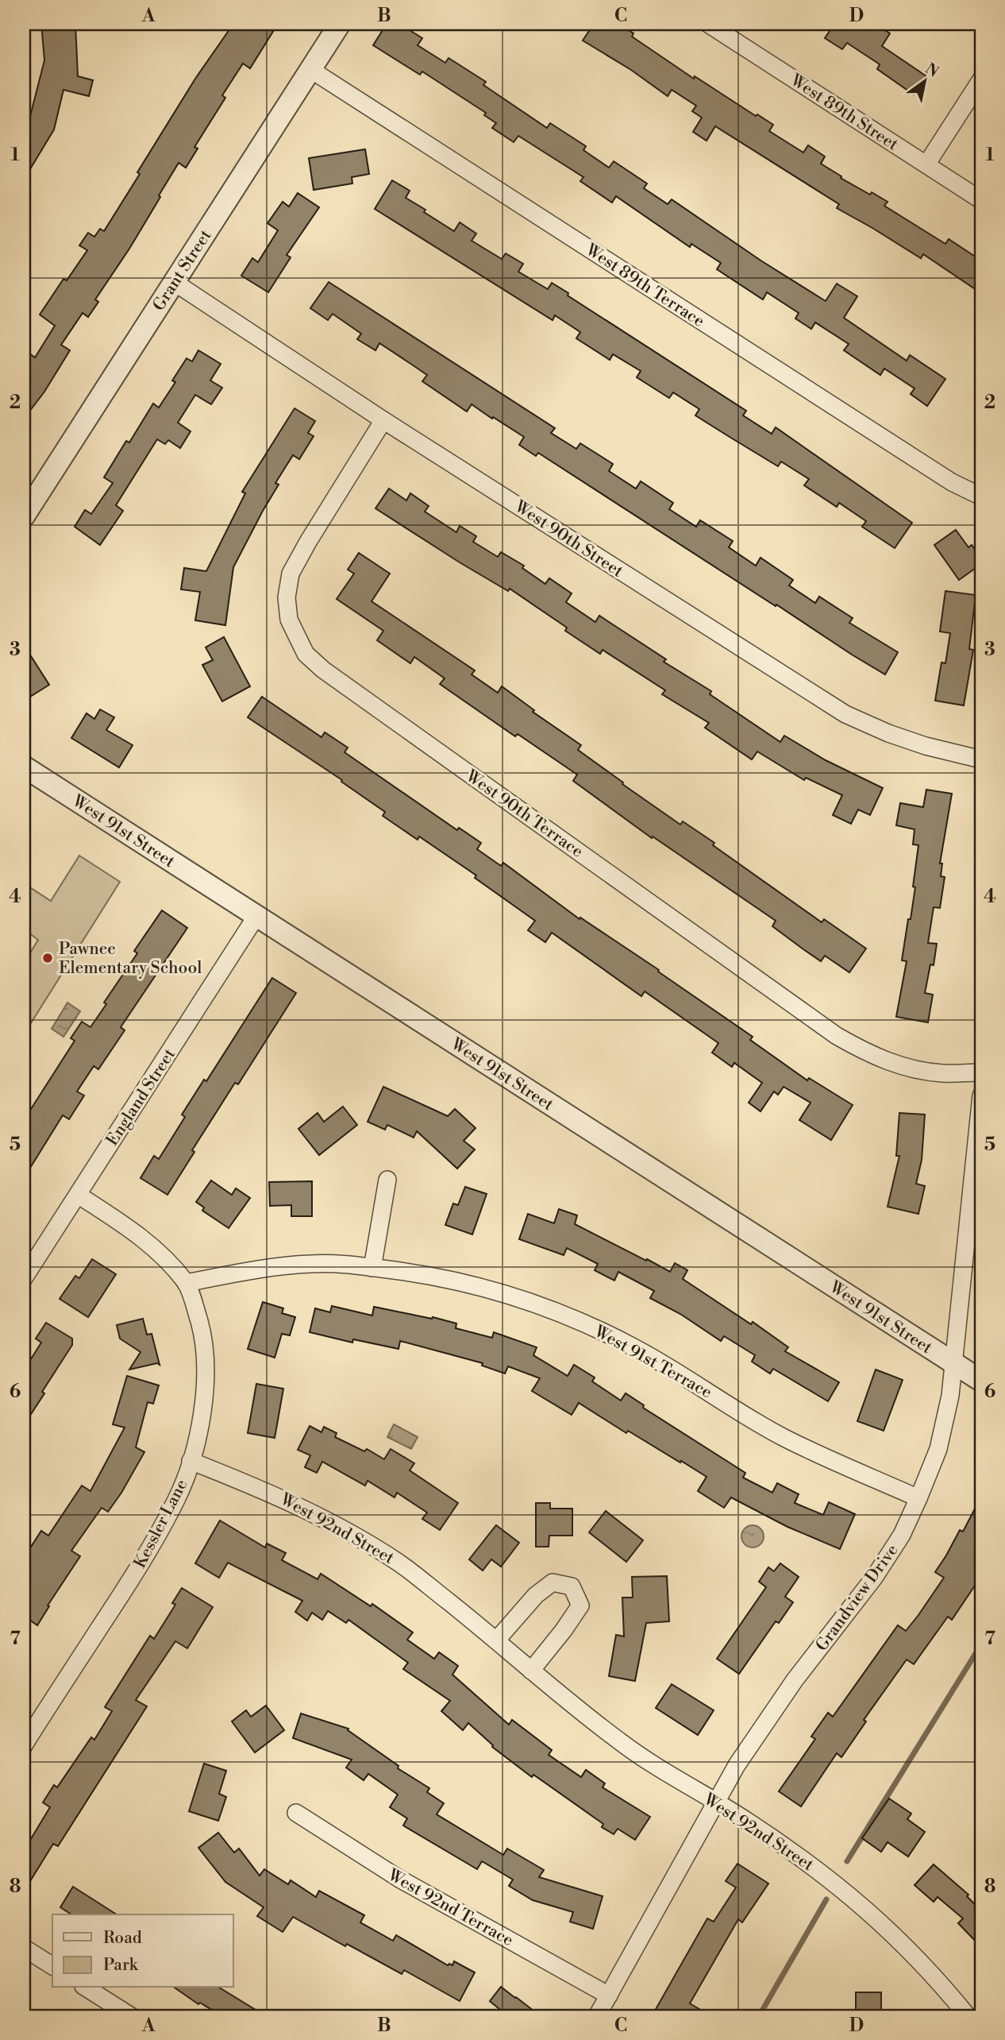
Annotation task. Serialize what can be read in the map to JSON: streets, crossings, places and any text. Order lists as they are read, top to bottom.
{
  "streets": {
    "street": [
      "West 89th Street",
      "Grant Street",
      "West 89th Terrace",
      "West 90th Street",
      "West 90th Terrace",
      "West 91st Street",
      "England Street",
      "West 91st Terrace",
      "Kessler Lane",
      "West 92nd Street",
      "Grandview Drive",
      "West 92nd Terrace"
    ]
  },
  "crossings": [
    ["Grant Street", "West 89th Terrace"],
    ["Grant Street", "West 90th Street"],
    ["West 90th Street", "West 90th Terrace"],
    ["West 91st Street", "England Street"],
    ["West 91st Street", "Grandview Drive"],
    ["England Street", "Kessler Lane"],
    ["West 91st Terrace", "Kessler Lane"],
    ["West 91st Terrace", "Grandview Drive"],
    ["Kessler Lane", "West 92nd Street"],
    ["West 92nd Street", "Grandview Drive"],
    ["Grandview Drive", "West 92nd Terrace"]
  ],
  "places": ["Pawnee Elementary School"],
  "legend": ["Road", "Park"],
  "north": "top right",
  "grid": {
    "columns": [
      "A",
      "B",
      "C",
      "D"
    ],
    "rows": [
      "1",
      "2",
      "3",
      "4",
      "5",
      "6",
      "7",
      "8"
    ]
  }
}
